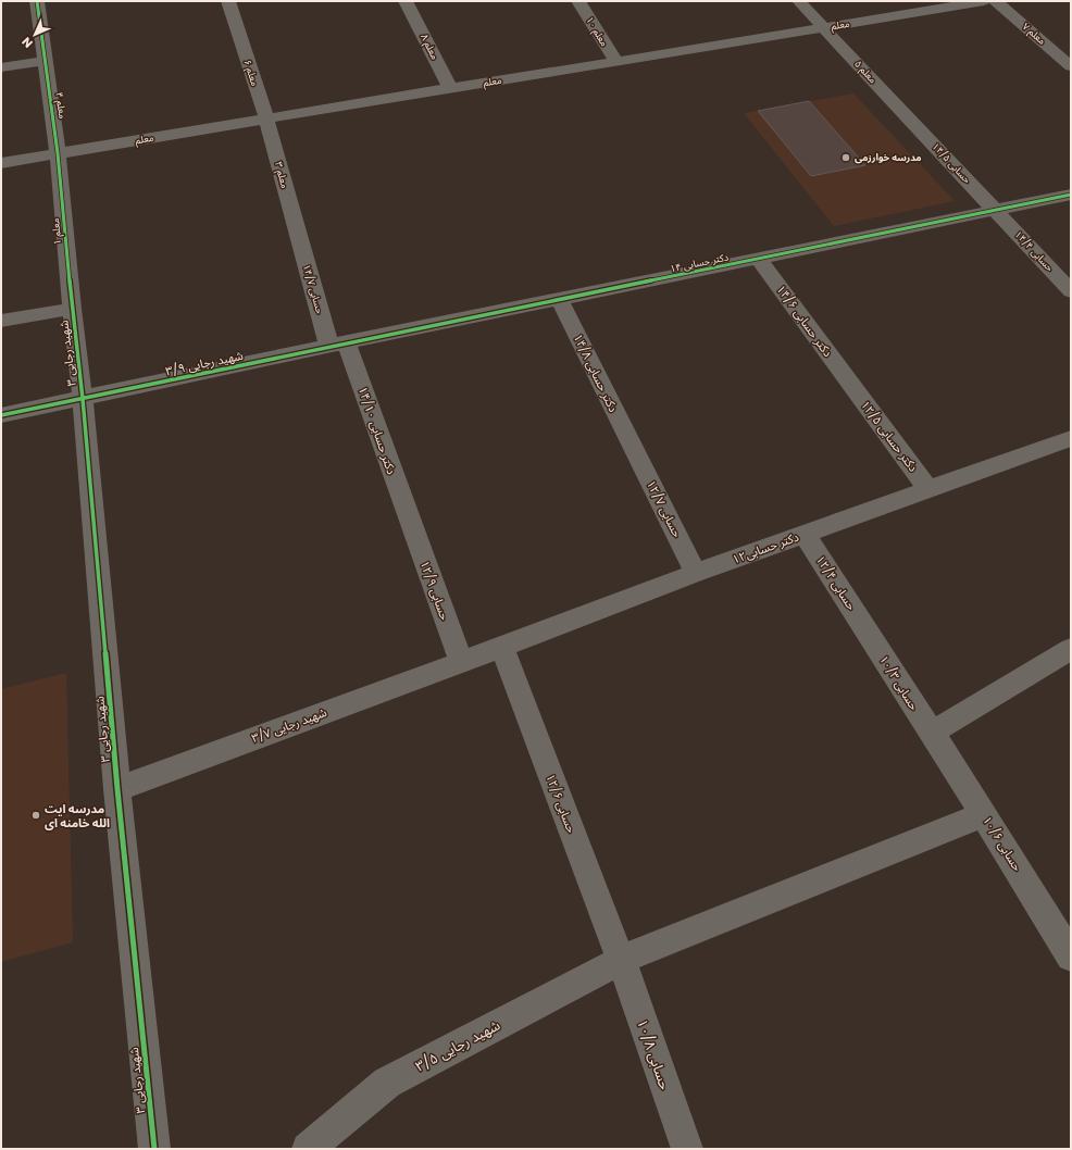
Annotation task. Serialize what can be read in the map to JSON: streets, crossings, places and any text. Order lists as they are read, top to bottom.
{
  "streets": {
    "street": [
      "معلم",
      "معلم ۱۰",
      "معلم ۷",
      "معلم ۸",
      "معلم ۵",
      "معلم ۶",
      "معلم ۴",
      "حسابی ۱۴/۵",
      "معلم ۳",
      "معلم ۱",
      "حسابی ۱۴/۴",
      "دکتر حسابی ۱۴",
      "حسابی ۱۴/۷",
      "دکتر حسابی ۱۴/۶",
      "شهید رجایی ۳",
      "شهید رجایی ۳/۹",
      "دکتر حسابی ۱۴/۸",
      "دکتر حسابی ۱۴/۱۰",
      "دکتر حسابی ۱۲/۵",
      "حسابی ۱۲/۷",
      "دکتر حسابی۱۲",
      "حسابی ۱۲/۴",
      "حسابی ۱۲/۹",
      "حسابی ۱۰/۳",
      "شهید رجایی ۳/۷",
      "حسابی ۱۲/۶",
      "حسابی ۱۰/۶",
      "شهید رجایی ۳/۵",
      "حسابی ۱۰/۸"
    ]
  },
  "crossings": [
    ["معلم", "معلم ۱۰"],
    ["معلم", "معلم ۸"],
    ["معلم", "معلم ۵"],
    ["معلم", "معلم ۶"],
    ["معلم", "معلم ۴"],
    ["معلم", "معلم ۳"],
    ["معلم", "معلم ۱"],
    ["معلم ۵", "حسابی ۱۴/۵"],
    ["معلم ۶", "معلم ۳"],
    ["معلم ۴", "معلم ۱"],
    ["حسابی ۱۴/۵", "حسابی ۱۴/۴"],
    ["حسابی ۱۴/۵", "دکتر حسابی ۱۴"],
    ["معلم ۳", "حسابی ۱۴/۷"],
    ["معلم ۱", "شهید رجایی ۳"],
    ["حسابی ۱۴/۴", "دکتر حسابی ۱۴"],
    ["دکتر حسابی ۱۴", "حسابی ۱۴/۷"],
    ["دکتر حسابی ۱۴", "دکتر حسابی ۱۴/۶"],
    ["دکتر حسابی ۱۴", "شهید رجایی ۳/۹"],
    ["دکتر حسابی ۱۴", "دکتر حسابی ۱۴/۸"],
    ["دکتر حسابی ۱۴", "دکتر حسابی ۱۴/۱۰"],
    ["حسابی ۱۴/۷", "شهید رجایی ۳/۹"],
    ["حسابی ۱۴/۷", "دکتر حسابی ۱۴/۱۰"],
    ["دکتر حسابی ۱۴/۶", "دکتر حسابی ۱۲/۵"],
    ["شهید رجایی ۳", "شهید رجایی ۳/۹"],
    ["شهید رجایی ۳", "شهید رجایی ۳/۷"],
    ["شهید رجایی ۳/۹", "دکتر حسابی ۱۴/۱۰"],
    ["دکتر حسابی ۱۴/۸", "حسابی ۱۲/۷"],
    ["دکتر حسابی ۱۴/۱۰", "حسابی ۱۲/۹"],
    ["دکتر حسابی ۱۲/۵", "دکتر حسابی۱۲"],
    ["حسابی ۱۲/۷", "دکتر حسابی۱۲"],
    ["دکتر حسابی۱۲", "حسابی ۱۲/۴"],
    ["دکتر حسابی۱۲", "حسابی ۱۲/۹"],
    ["دکتر حسابی۱۲", "شهید رجایی ۳/۷"],
    ["دکتر حسابی۱۲", "حسابی ۱۲/۶"],
    ["حسابی ۱۲/۴", "حسابی ۱۰/۳"],
    ["حسابی ۱۲/۹", "شهید رجایی ۳/۷"],
    ["حسابی ۱۰/۳", "حسابی ۱۰/۶"],
    ["حسابی ۱۲/۶", "شهید رجایی ۳/۵"],
    ["حسابی ۱۲/۶", "حسابی ۱۰/۸"],
    ["حسابی ۱۰/۶", "شهید رجایی ۳/۵"],
    ["شهید رجایی ۳/۵", "حسابی ۱۰/۸"]
  ],
  "places": ["مدرسه خوارزمی", "مدرسه ایت الله خامنه ای"],
  "north": "bottom left"
}
